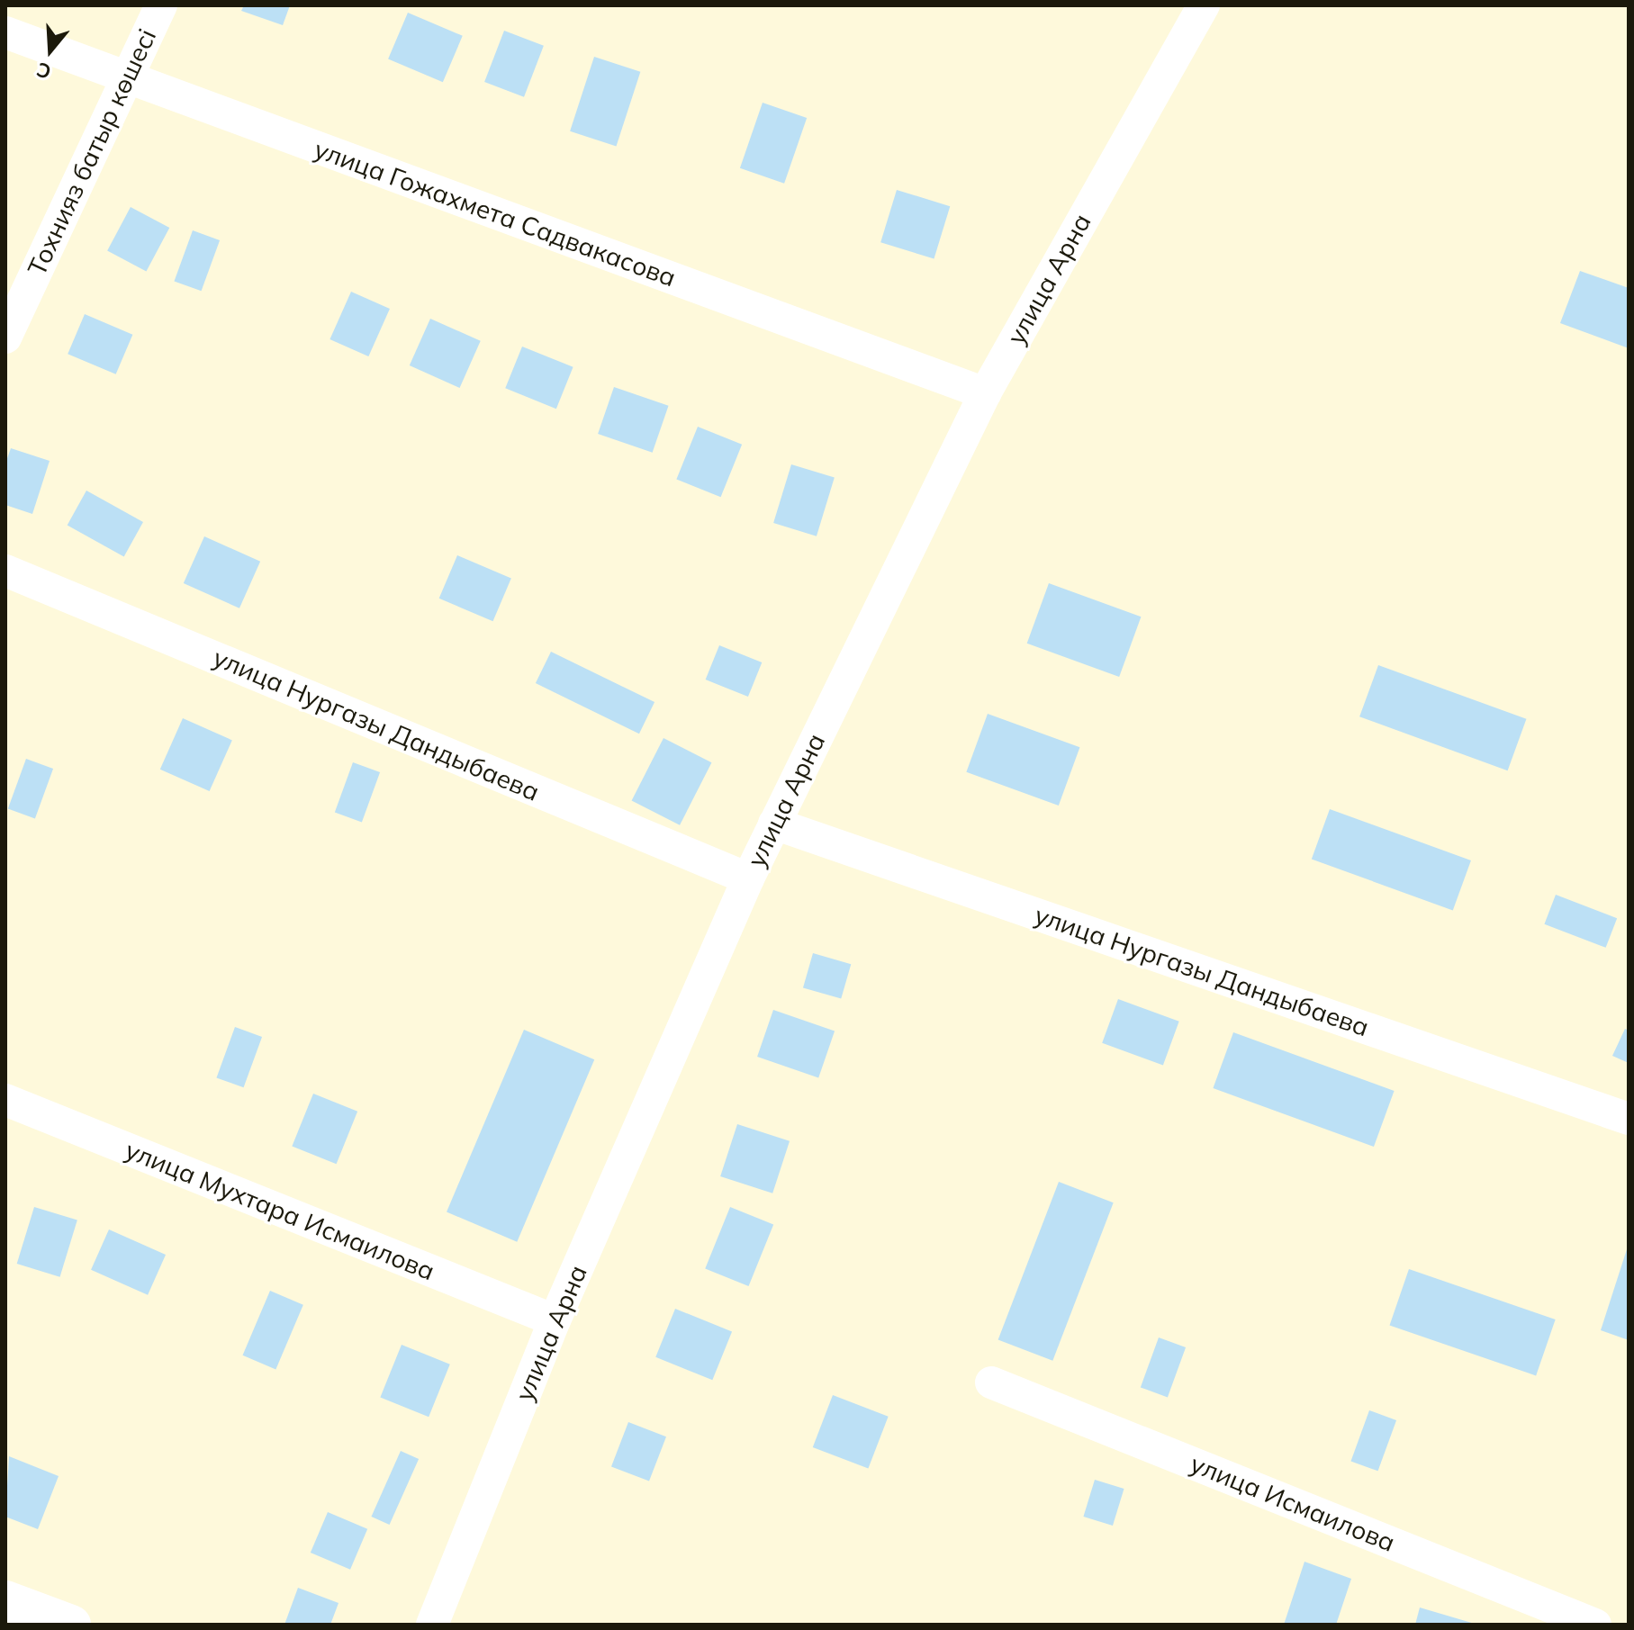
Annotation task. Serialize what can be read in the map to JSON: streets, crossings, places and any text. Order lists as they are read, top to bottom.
{
  "streets": {
    "street": [
      "Тохнияз батыр көшесі",
      "улица Гожахмета Садвакасова",
      "улица Арна",
      "улица Нургазы Дандыбаева",
      "улица Мухтара Исмаилова",
      "улица Исмаилова"
    ]
  },
  "crossings": [
    ["Тохнияз батыр көшесі", "улица Гожахмета Садвакасова"],
    ["улица Гожахмета Садвакасова", "улица Арна"],
    ["улица Арна", "улица Нургазы Дандыбаева"],
    ["улица Арна", "улица Мухтара Исмаилова"]
  ],
  "north": "bottom"
}
